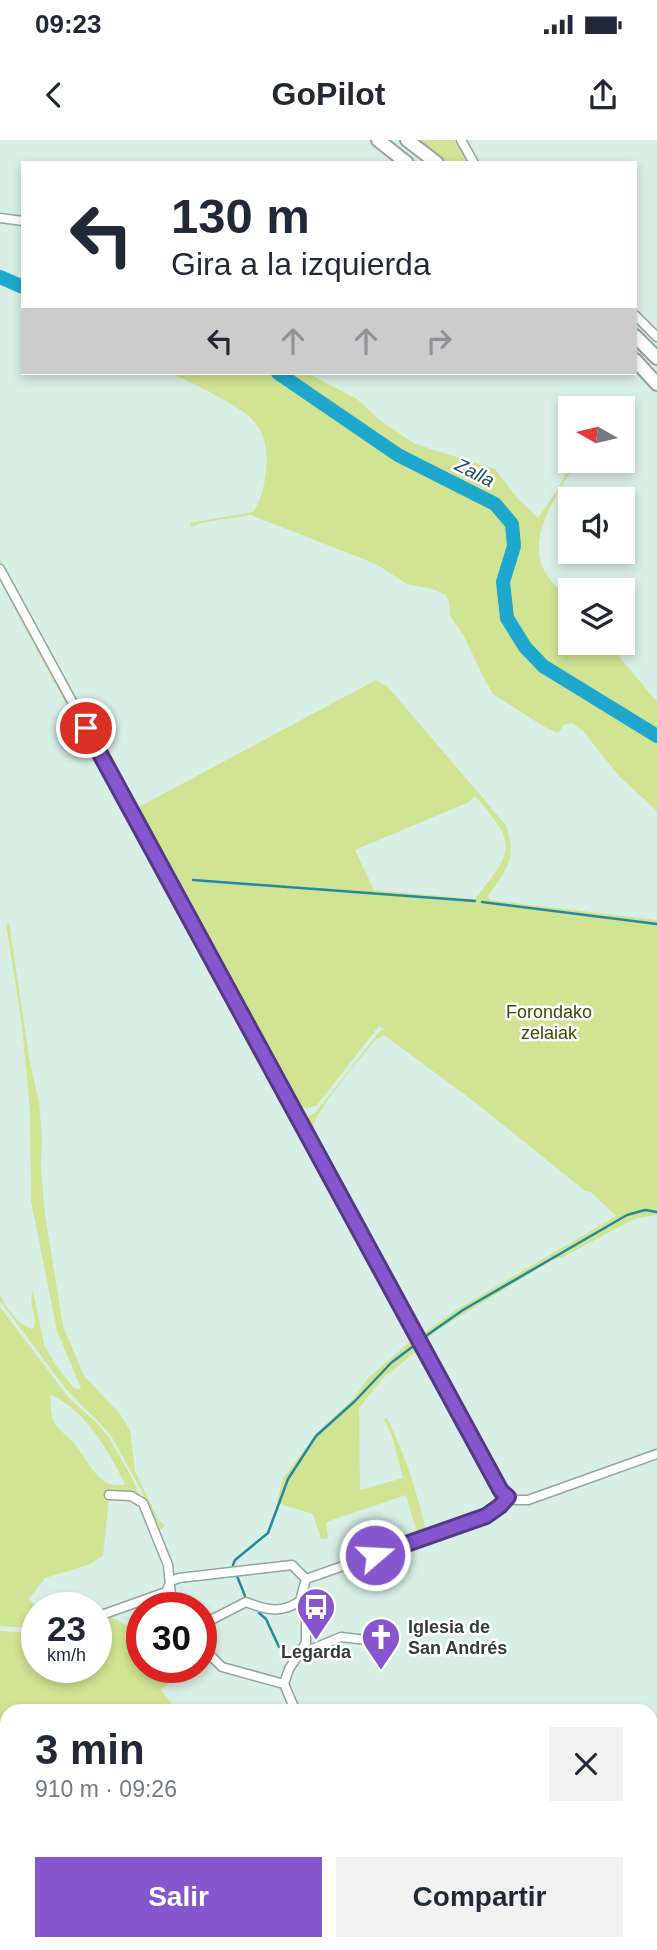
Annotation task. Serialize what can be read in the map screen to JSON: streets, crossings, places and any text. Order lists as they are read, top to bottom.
{
  "water": ["Zalla"],
  "parks": ["Forondako zelaiak"],
  "places": {
    "bus stop": ["Legarda"],
    "church": ["Iglesia de San Andrés"]
  },
  "north": "left",
  "page": {
    "status": "09:23",
    "header": "GoPilot",
    "turn": ["130 m", "Gira a la izquierda"],
    "speed": "23 km/h",
    "limit": "30",
    "heading": ["3 min", "910 m · 09:26"],
    "buttons": ["Salir", "Compartir"]
  }
}
